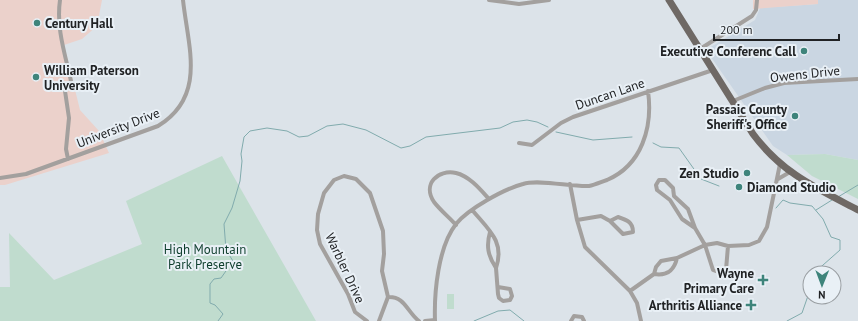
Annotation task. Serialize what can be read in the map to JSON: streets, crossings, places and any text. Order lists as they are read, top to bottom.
{
  "streets": {
    "street": [
      "Owens Drive",
      "Duncan Lane",
      "University Drive",
      "Warbler Drive"
    ]
  },
  "parks": ["High Mountain Park Preserve"],
  "places": {
    "other": [
      "Century Hall",
      "Executive Conferenc Call",
      "William Paterson University",
      "Passaic County Sheriff's Office",
      "Zen Studio",
      "Diamond Studio"
    ],
    "health": ["Wayne Primary Care", "Arthritis Alliance"]
  },
  "scale_bar": "200 m",
  "north": "bottom"
}
